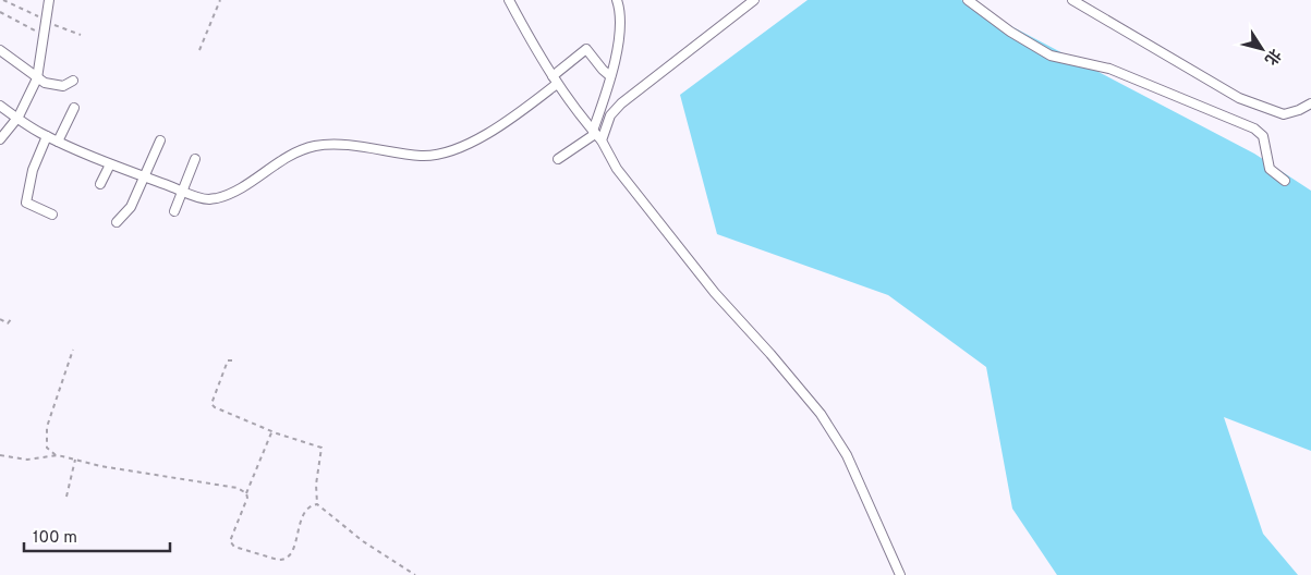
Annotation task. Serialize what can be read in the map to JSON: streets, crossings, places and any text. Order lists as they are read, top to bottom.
{
  "scale_bar": "100 m",
  "north": "bottom right"
}
